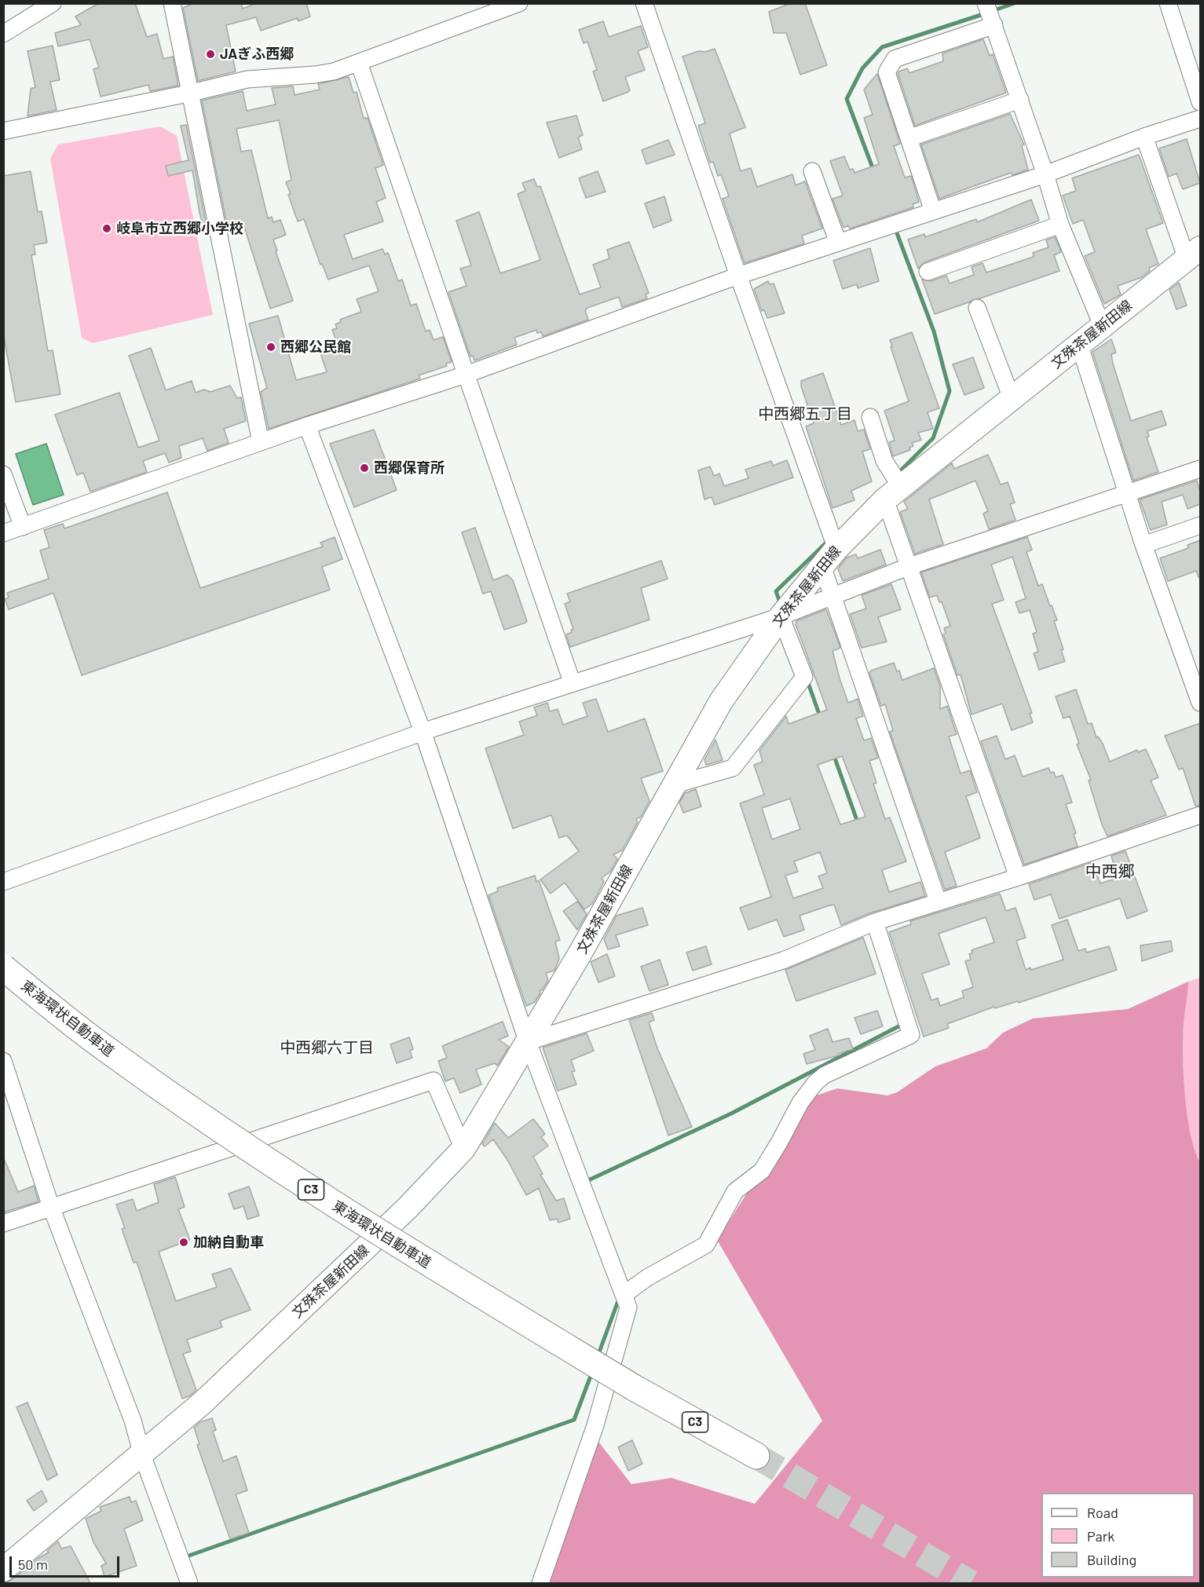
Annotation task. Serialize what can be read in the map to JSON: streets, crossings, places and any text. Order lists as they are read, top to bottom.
{
  "streets": {
    "highway": ["東海環状自動車道", "C3"],
    "main road": ["文殊茶屋新田線"]
  },
  "districts": ["中西郷五丁目", "中西郷", "中西郷六丁目"],
  "places": [
    "JAぎふ西郷",
    "岐阜市立西郷小学校",
    "西郷公民館",
    "西郷保育所",
    "加納自動車"
  ],
  "legend": ["Road", "Park", "Building"],
  "scale_bar": "50 m"
}
